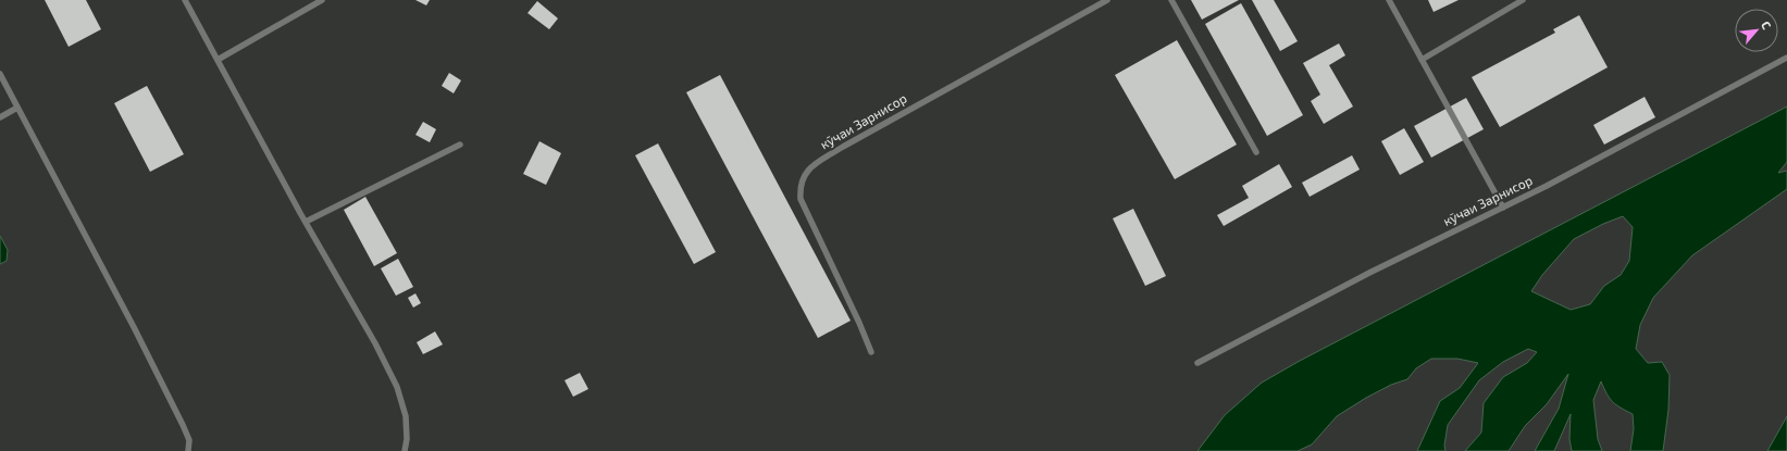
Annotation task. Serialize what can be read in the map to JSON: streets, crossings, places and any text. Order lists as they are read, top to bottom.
{
  "streets": {
    "lane": ["кӯчаи Зарнисор"]
  },
  "north": "top right"
}
